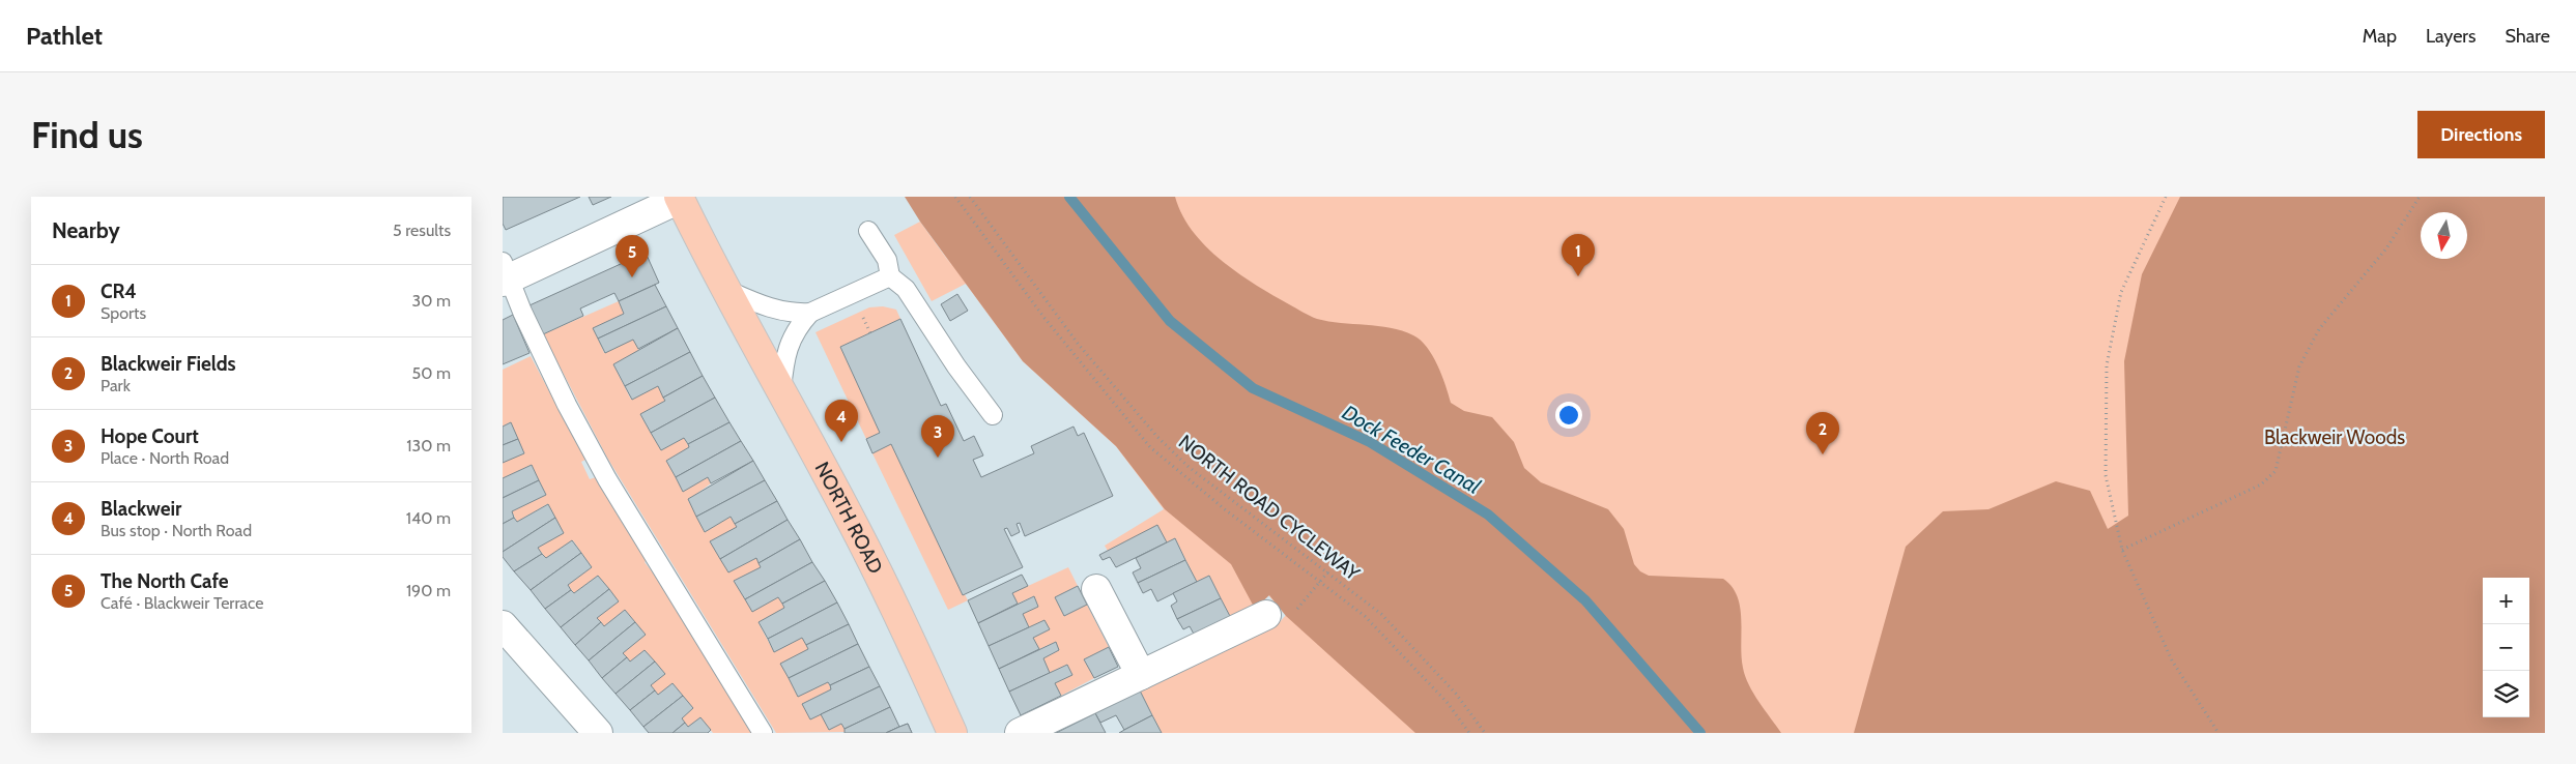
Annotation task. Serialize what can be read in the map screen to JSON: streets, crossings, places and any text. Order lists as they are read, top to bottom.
{
  "streets": {
    "main road": ["NORTH ROAD"],
    "path": ["NORTH ROAD CYCLEWAY"]
  },
  "water": ["Dock Feeder Canal"],
  "parks": ["Blackweir Woods"],
  "north": "bottom",
  "page": {
    "header": "Pathlet",
    "nav": ["Map", "Layers", "Share"],
    "buttons": "Directions",
    "title": "Find us",
    "heading": ["Nearby", "5 results"],
    "pins": [
      "1",
      "5",
      "4",
      "2",
      "3"
    ],
    "list": [
      {
        "mark": "1",
        "name": "CR4",
        "note": "Sports",
        "value": "30 m"
      },
      {
        "mark": "2",
        "name": "Blackweir Fields",
        "note": "Park",
        "value": "50 m"
      },
      {
        "mark": "3",
        "name": "Hope Court",
        "note": "Place · North Road",
        "value": "130 m"
      },
      {
        "mark": "4",
        "name": "Blackweir",
        "note": "Bus stop · North Road",
        "value": "140 m"
      },
      {
        "mark": "5",
        "name": "The North Cafe",
        "note": "Café · Blackweir Terrace",
        "value": "190 m"
      }
    ],
    "map_buttons": ["+", "−"]
  }
}
